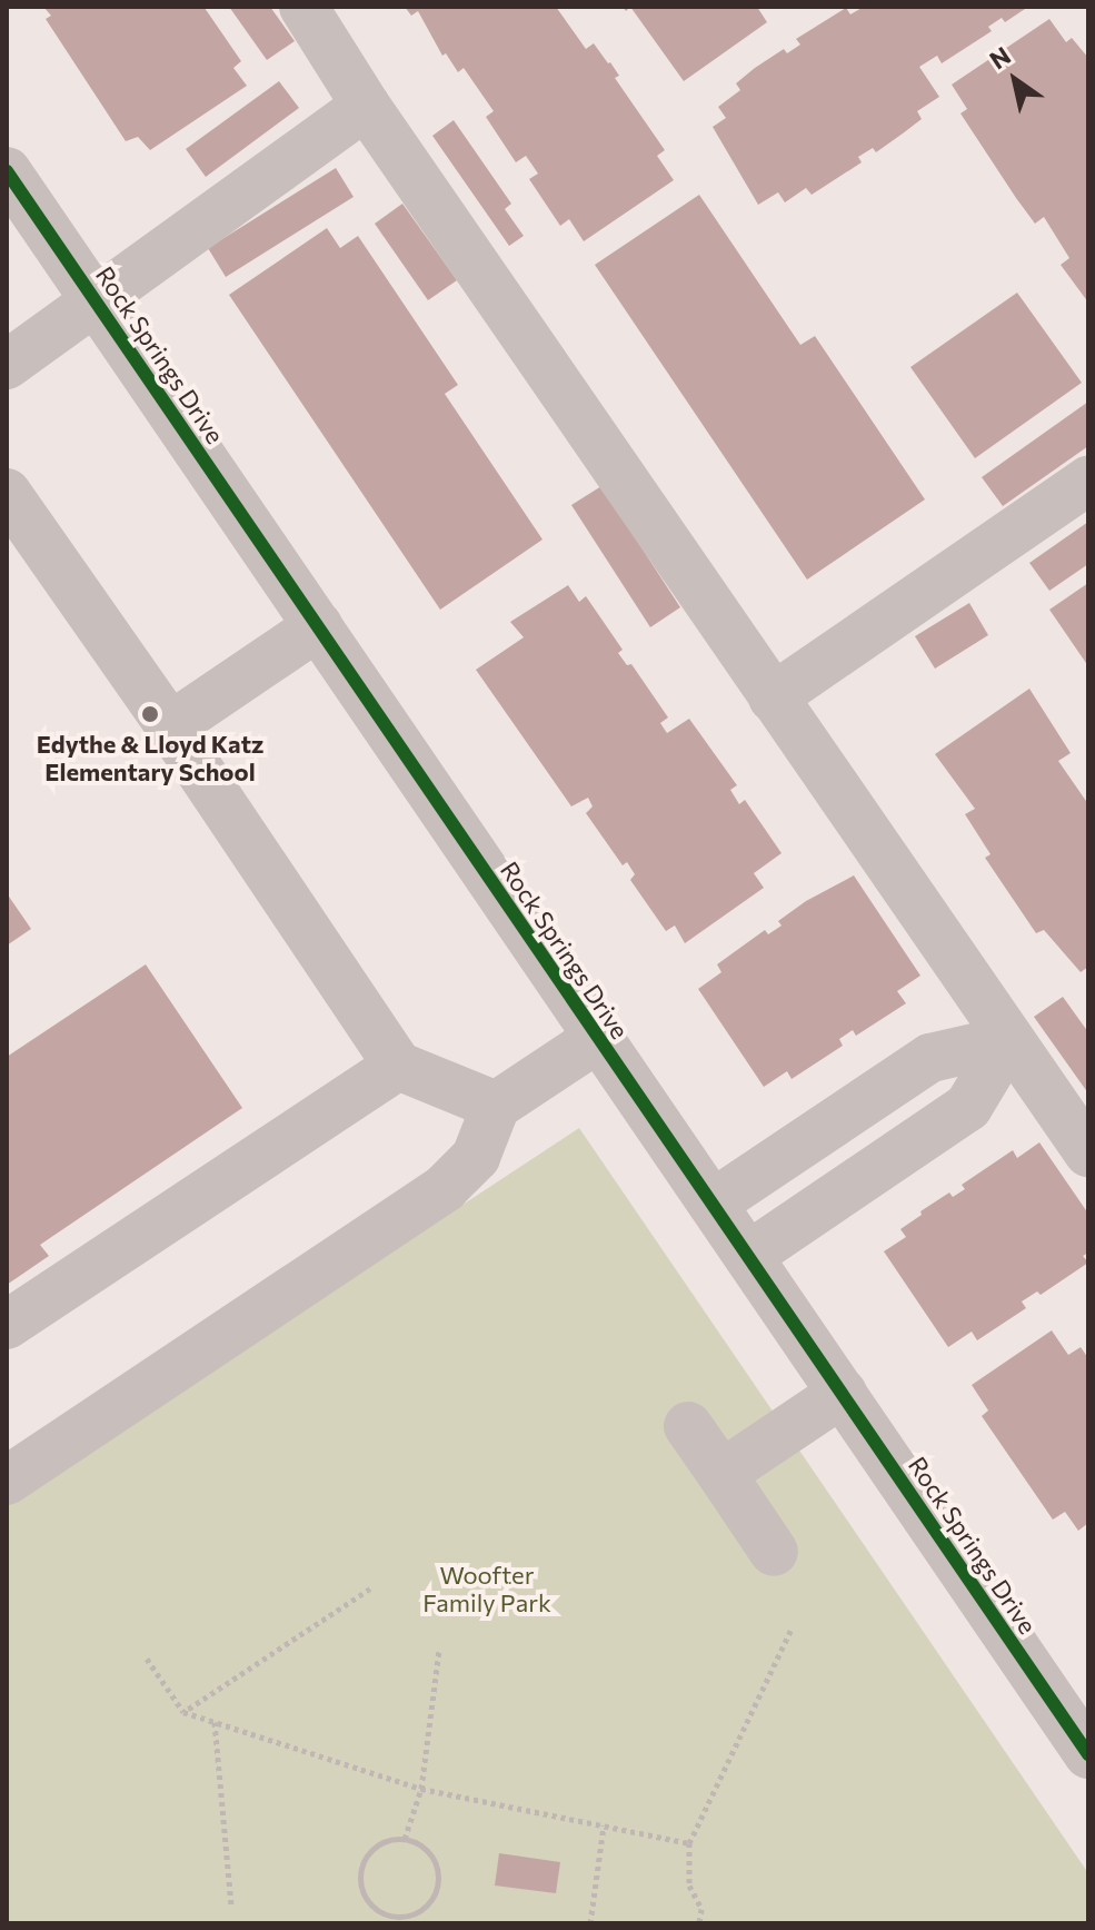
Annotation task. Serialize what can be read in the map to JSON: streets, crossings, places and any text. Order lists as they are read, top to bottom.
{
  "streets": {
    "street": ["Rock Springs Drive"]
  },
  "parks": ["Woofter Family Park"],
  "places": ["Edythe & Lloyd Katz Elementary School"],
  "north": "top left"
}
